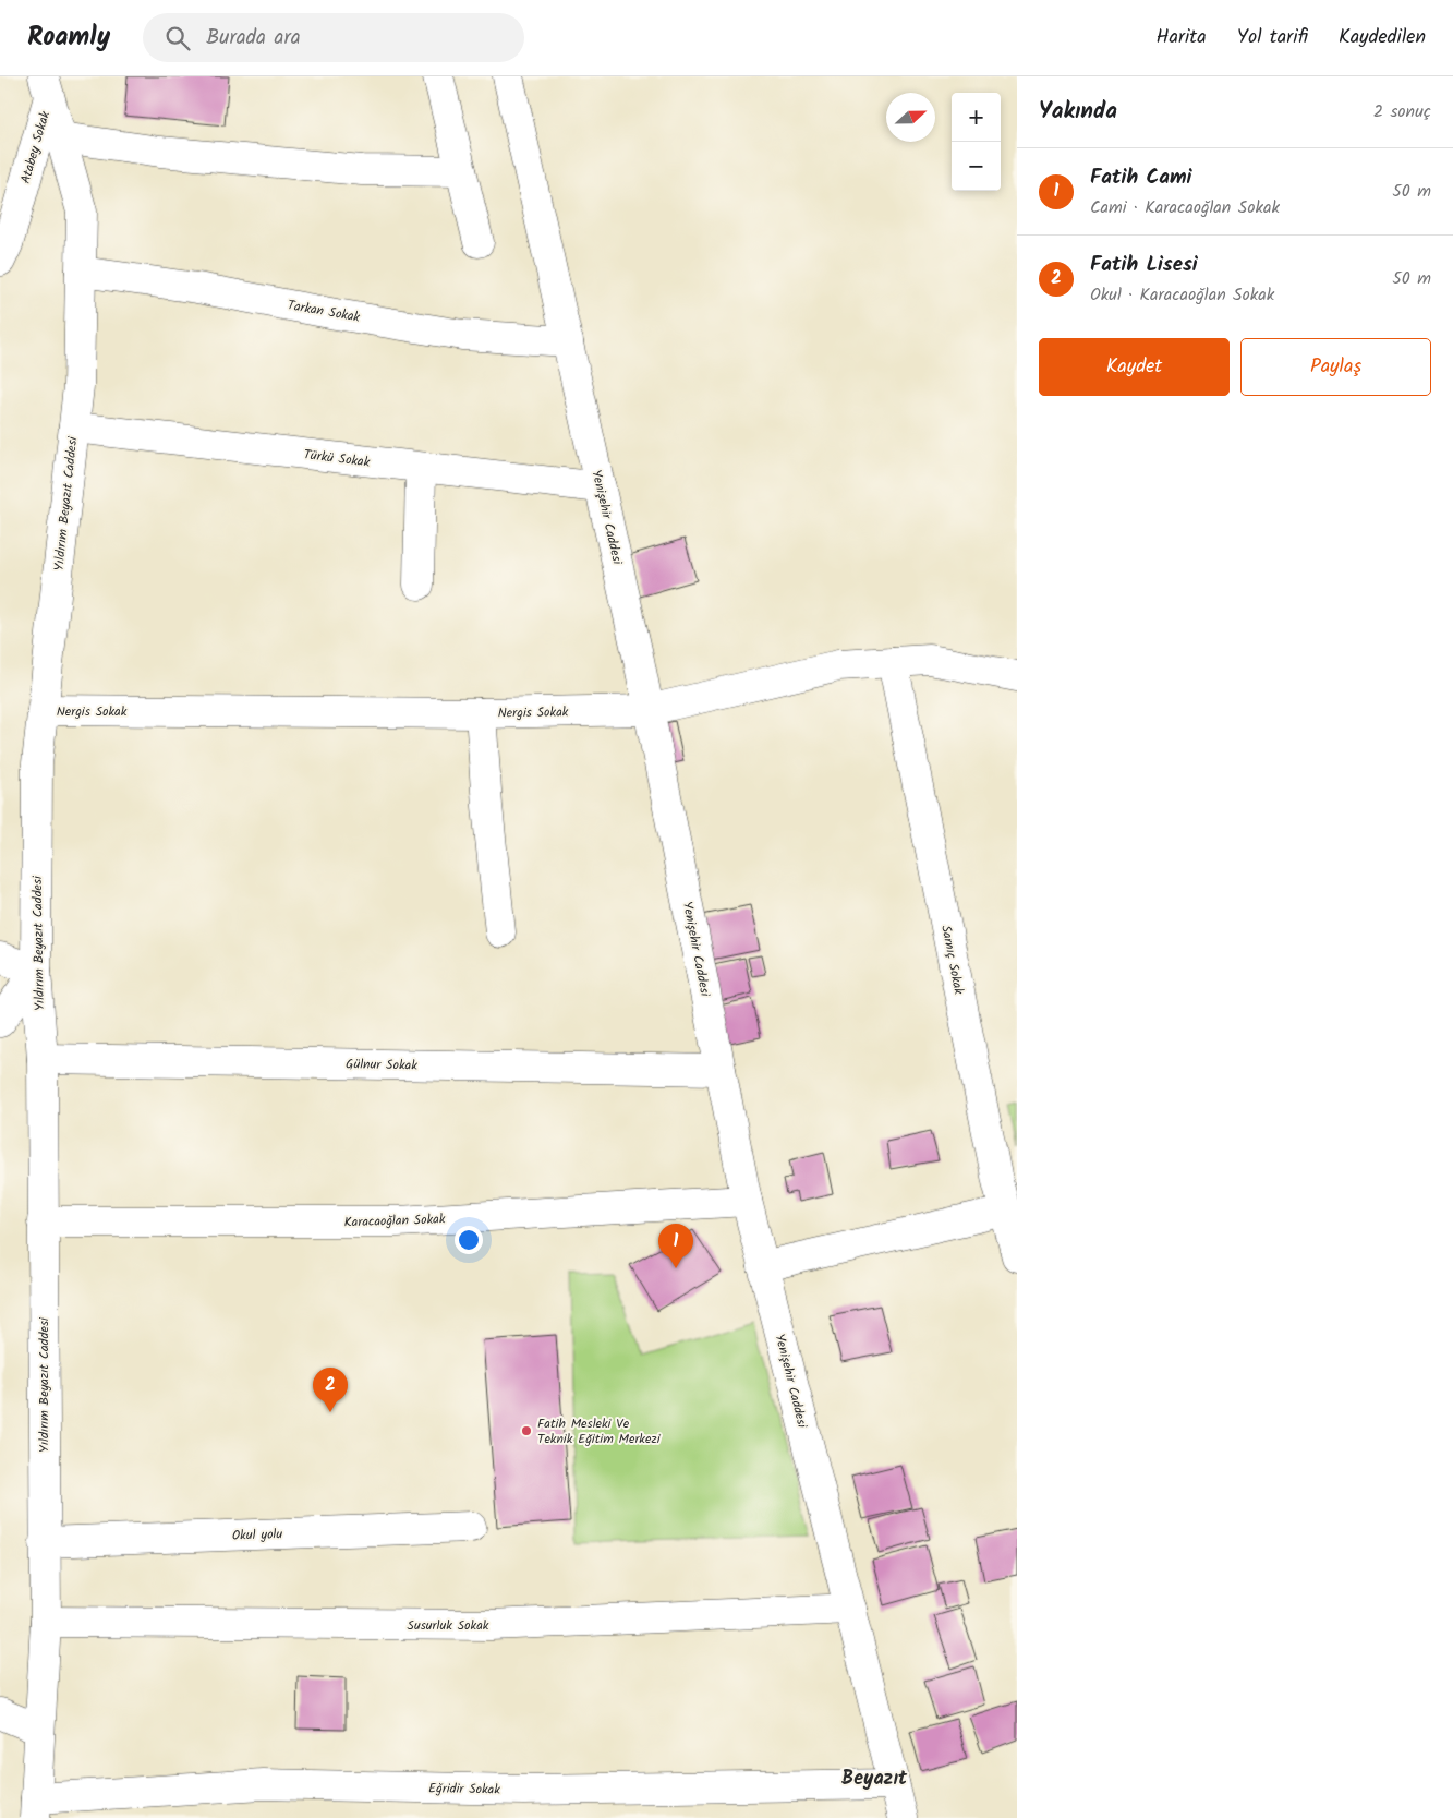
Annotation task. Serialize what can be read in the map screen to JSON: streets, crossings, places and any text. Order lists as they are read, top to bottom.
{
  "streets": {
    "street": [
      "Atabey Sokak",
      "Tarkan Sokak",
      "Türkü Sokak",
      "Yıldırım Beyazıt Caddesi",
      "Yenişehir Caddesi",
      "Nergis Sokak",
      "Sarnıç Sokak",
      "Gülnur Sokak",
      "Karacaoğlan Sokak",
      "Okul yolu",
      "Susurluk Sokak",
      "Eğridir Sokak"
    ]
  },
  "crossings": [
    ["Atabey Sokak", "Yıldırım Beyazıt Caddesi"],
    ["Tarkan Sokak", "Yıldırım Beyazıt Caddesi"],
    ["Tarkan Sokak", "Yenişehir Caddesi"],
    ["Türkü Sokak", "Yıldırım Beyazıt Caddesi"],
    ["Türkü Sokak", "Yenişehir Caddesi"],
    ["Yıldırım Beyazıt Caddesi", "Nergis Sokak"],
    ["Yıldırım Beyazıt Caddesi", "Gülnur Sokak"],
    ["Yıldırım Beyazıt Caddesi", "Karacaoğlan Sokak"],
    ["Yıldırım Beyazıt Caddesi", "Okul yolu"],
    ["Yıldırım Beyazıt Caddesi", "Susurluk Sokak"],
    ["Yıldırım Beyazıt Caddesi", "Eğridir Sokak"],
    ["Yenişehir Caddesi", "Nergis Sokak"],
    ["Yenişehir Caddesi", "Gülnur Sokak"],
    ["Yenişehir Caddesi", "Karacaoğlan Sokak"],
    ["Yenişehir Caddesi", "Susurluk Sokak"],
    ["Yenişehir Caddesi", "Eğridir Sokak"],
    ["Nergis Sokak", "Sarnıç Sokak"]
  ],
  "districts": ["Beyazıt"],
  "places": ["Fatih Mesleki Ve Teknik Eğitim Merkezi"],
  "north": "right",
  "page": {
    "header": "Roamly",
    "search": "Burada ara",
    "nav": ["Harita", "Yol tarifi", "Kaydedilen"],
    "heading": ["Yakında", "2 sonuç"],
    "map_buttons": ["+", "−"],
    "list": [
      {
        "mark": "1",
        "name": "Fatih Cami",
        "note": "Cami · Karacaoğlan Sokak",
        "value": "50 m"
      },
      {
        "mark": "2",
        "name": "Fatih Lisesi",
        "note": "Okul · Karacaoğlan Sokak",
        "value": "50 m"
      }
    ],
    "buttons": ["Kaydet", "Paylaş"],
    "pins": ["1", "2"]
  }
}
